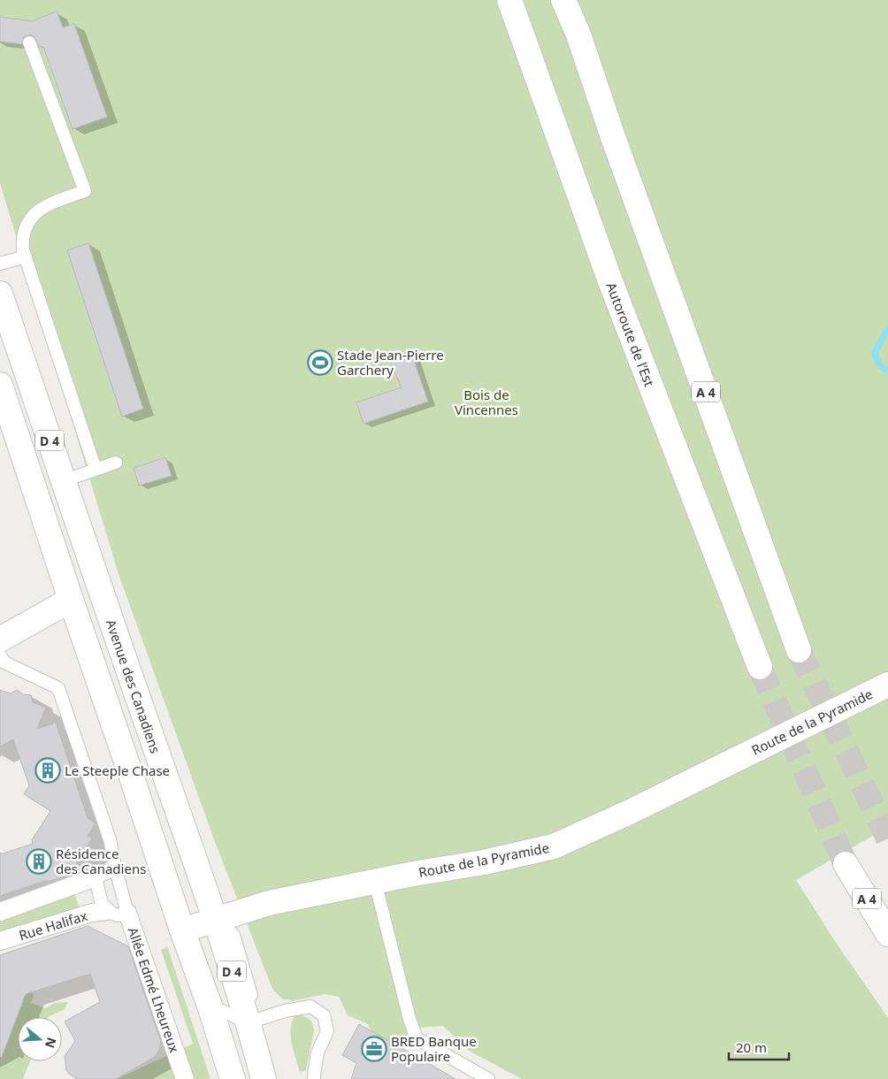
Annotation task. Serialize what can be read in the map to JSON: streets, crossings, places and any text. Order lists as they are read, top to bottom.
{
  "streets": {
    "main road": [
      "Autoroute de l’Est",
      "A 4",
      "D 4",
      "Avenue des Canadiens",
      "Route de la Pyramide"
    ],
    "street": ["Rue Halifax", "Allée Edmé Lheureux"]
  },
  "crossings": [
    ["D 4", "Route de la Pyramide"],
    ["Avenue des Canadiens", "Route de la Pyramide"],
    ["Rue Halifax", "Allée Edmé Lheureux"]
  ],
  "parks": ["Bois de Vincennes"],
  "places": {
    "sports": ["Stade Jean-Pierre Garchery"],
    "building": ["Le Steeple Chase", "Résidence des Canadiens"],
    "office": ["BRED Banque Populaire"]
  },
  "scale_bar": "20 m",
  "north": "right"
}
